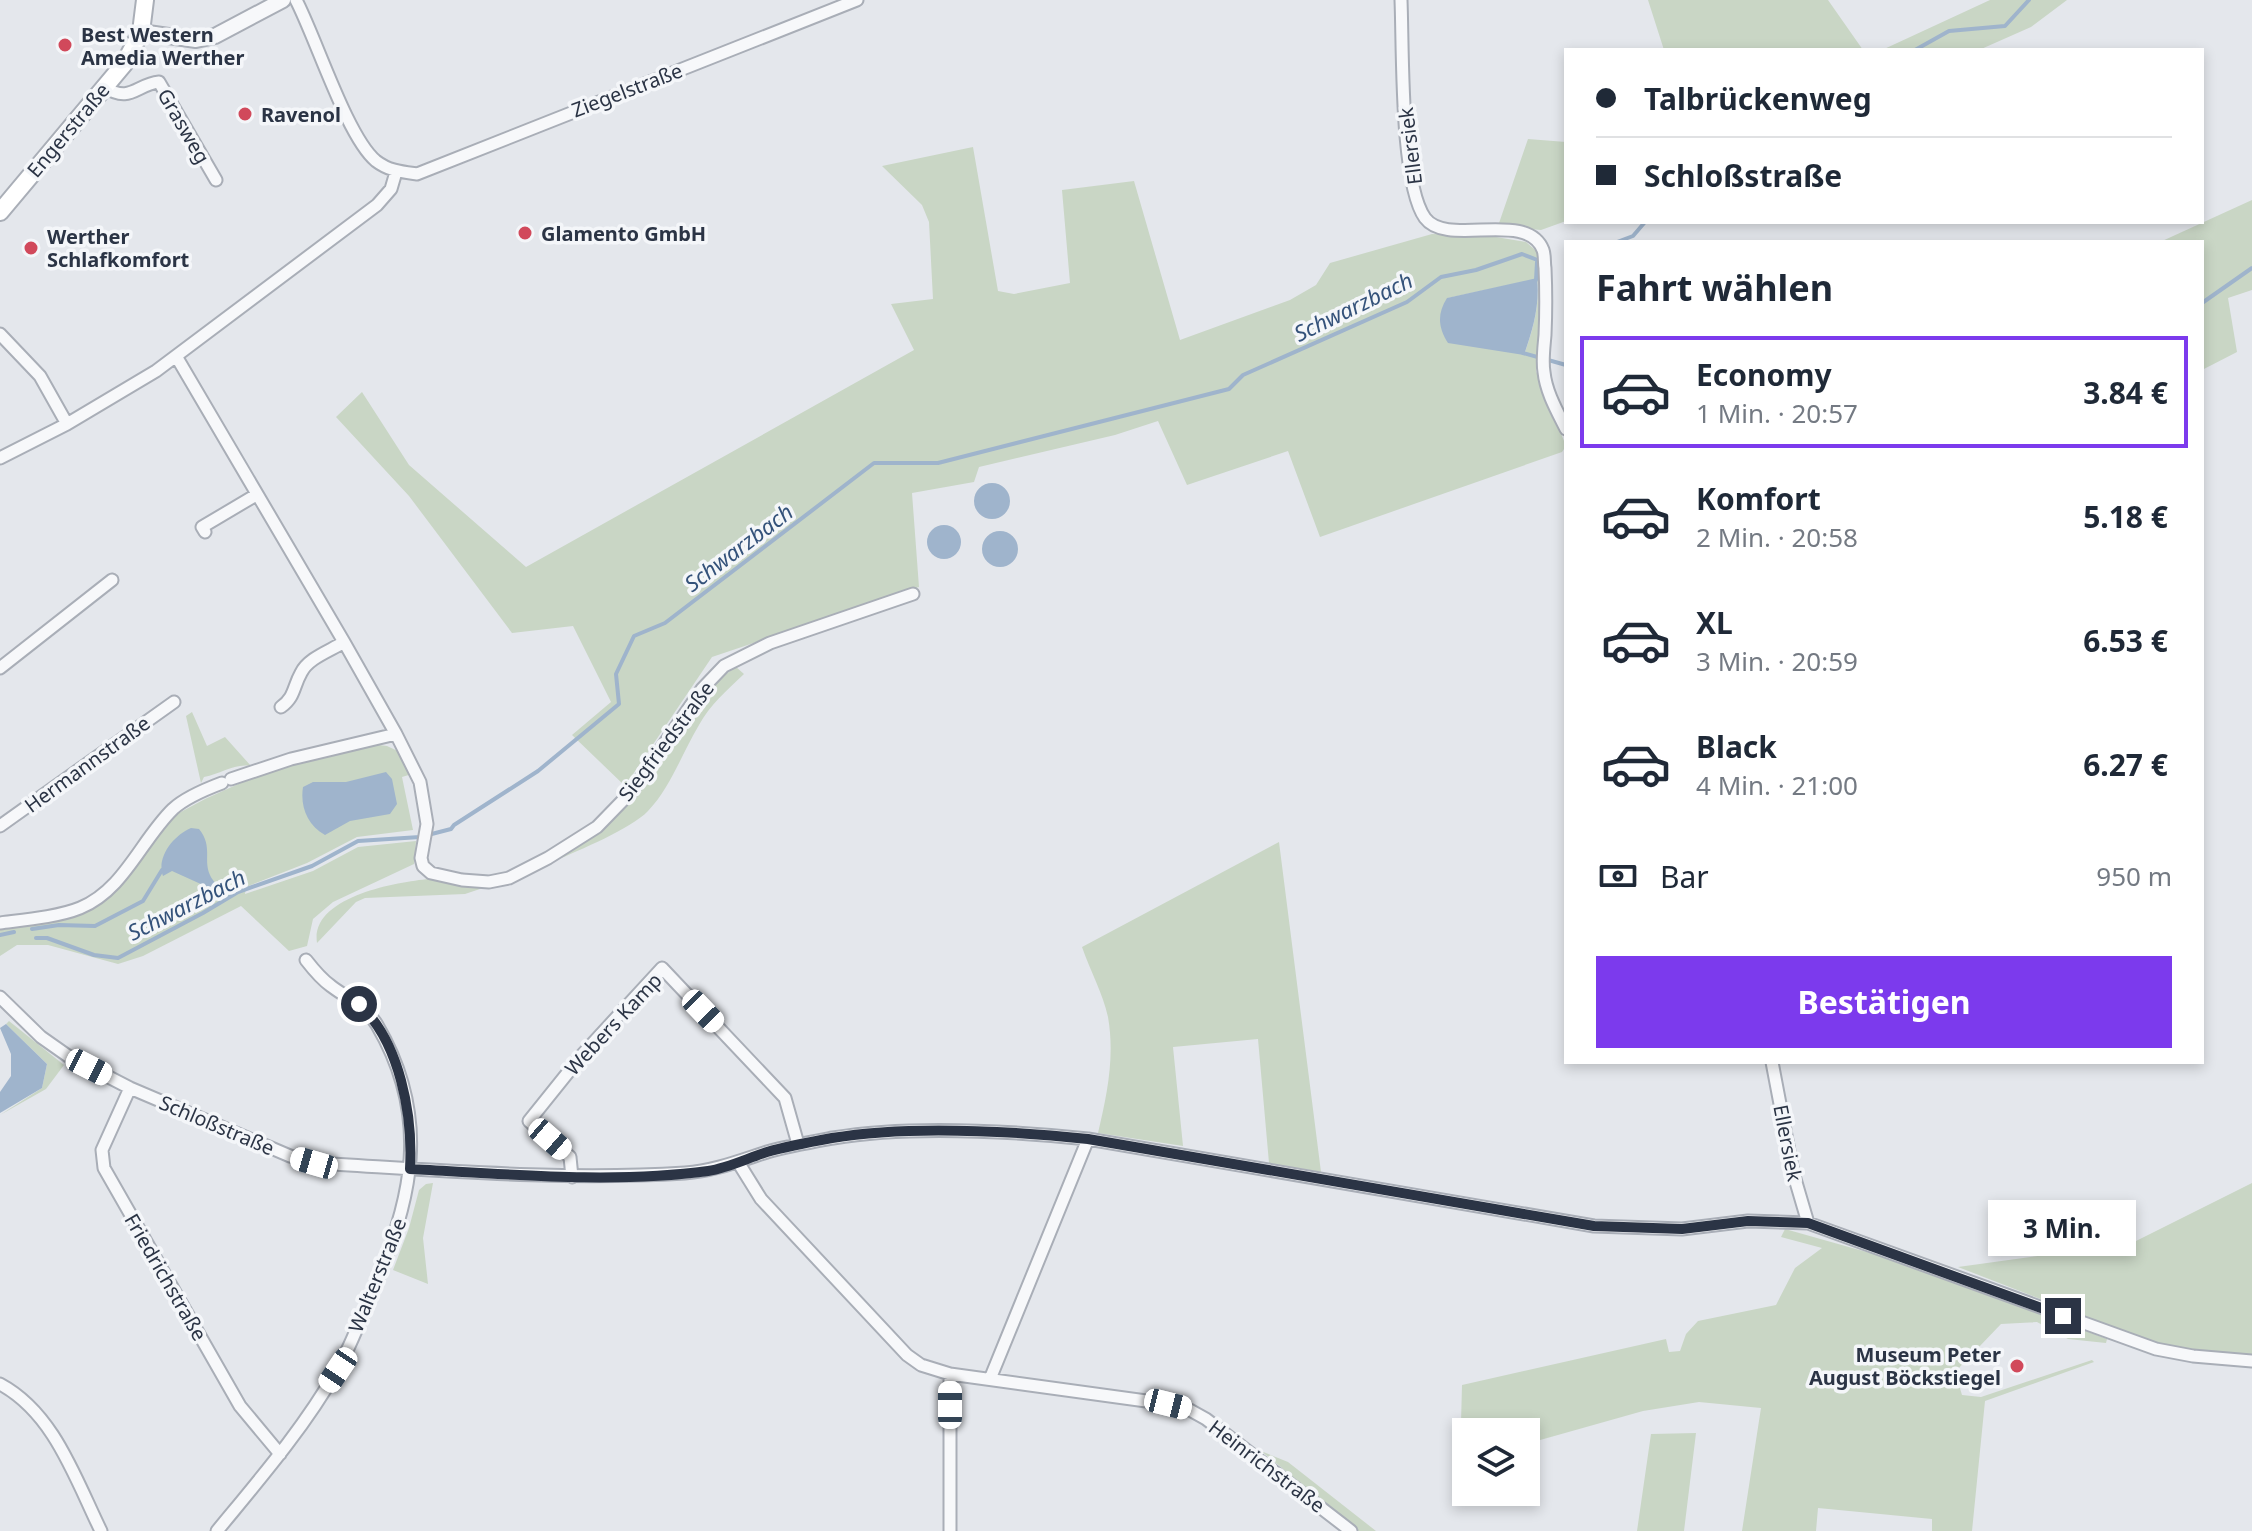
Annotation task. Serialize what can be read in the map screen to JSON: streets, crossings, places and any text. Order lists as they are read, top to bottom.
{
  "streets": {
    "main road": ["Engerstraße"],
    "street": [
      "Ziegelstraße",
      "Grasweg",
      "Ellersiek",
      "Siegfriedstraße",
      "Hermannstraße",
      "Webers Kamp",
      "Schloßstraße",
      "Walterstraße",
      "Friedrichstraße",
      "Heinrichstraße"
    ]
  },
  "crossings": [
    ["Grasweg", "Engerstraße"],
    ["Ellersiek", "Schloßstraße"],
    ["Webers Kamp", "Schloßstraße"],
    ["Schloßstraße", "Walterstraße"],
    ["Schloßstraße", "Friedrichstraße"],
    ["Schloßstraße", "Heinrichstraße"],
    ["Walterstraße", "Friedrichstraße"]
  ],
  "water": ["Schwarzbach"],
  "places": [
    "Best Western Amedia Werther",
    "Ravenol",
    "Glamento GmbH",
    "Werther Schlafkomfort",
    "Museum Peter August Böckstiegel"
  ],
  "page": {
    "banner": ["Talbrückenweg", "Schloßstraße"],
    "heading": "Fahrt wählen",
    "list": [
      {
        "name": "Economy",
        "note": "1 Min. · 20:57",
        "value": "3.84 €"
      },
      {
        "name": "Komfort",
        "note": "2 Min. · 20:58",
        "value": "5.18 €"
      },
      {
        "name": "XL",
        "note": "3 Min. · 20:59",
        "value": "6.53 €"
      },
      {
        "name": "Black",
        "note": "4 Min. · 21:00",
        "value": "6.27 €"
      }
    ],
    "pay": ["Bar", "950 m"],
    "buttons": "Bestätigen",
    "bubble": "3 Min."
  }
}
